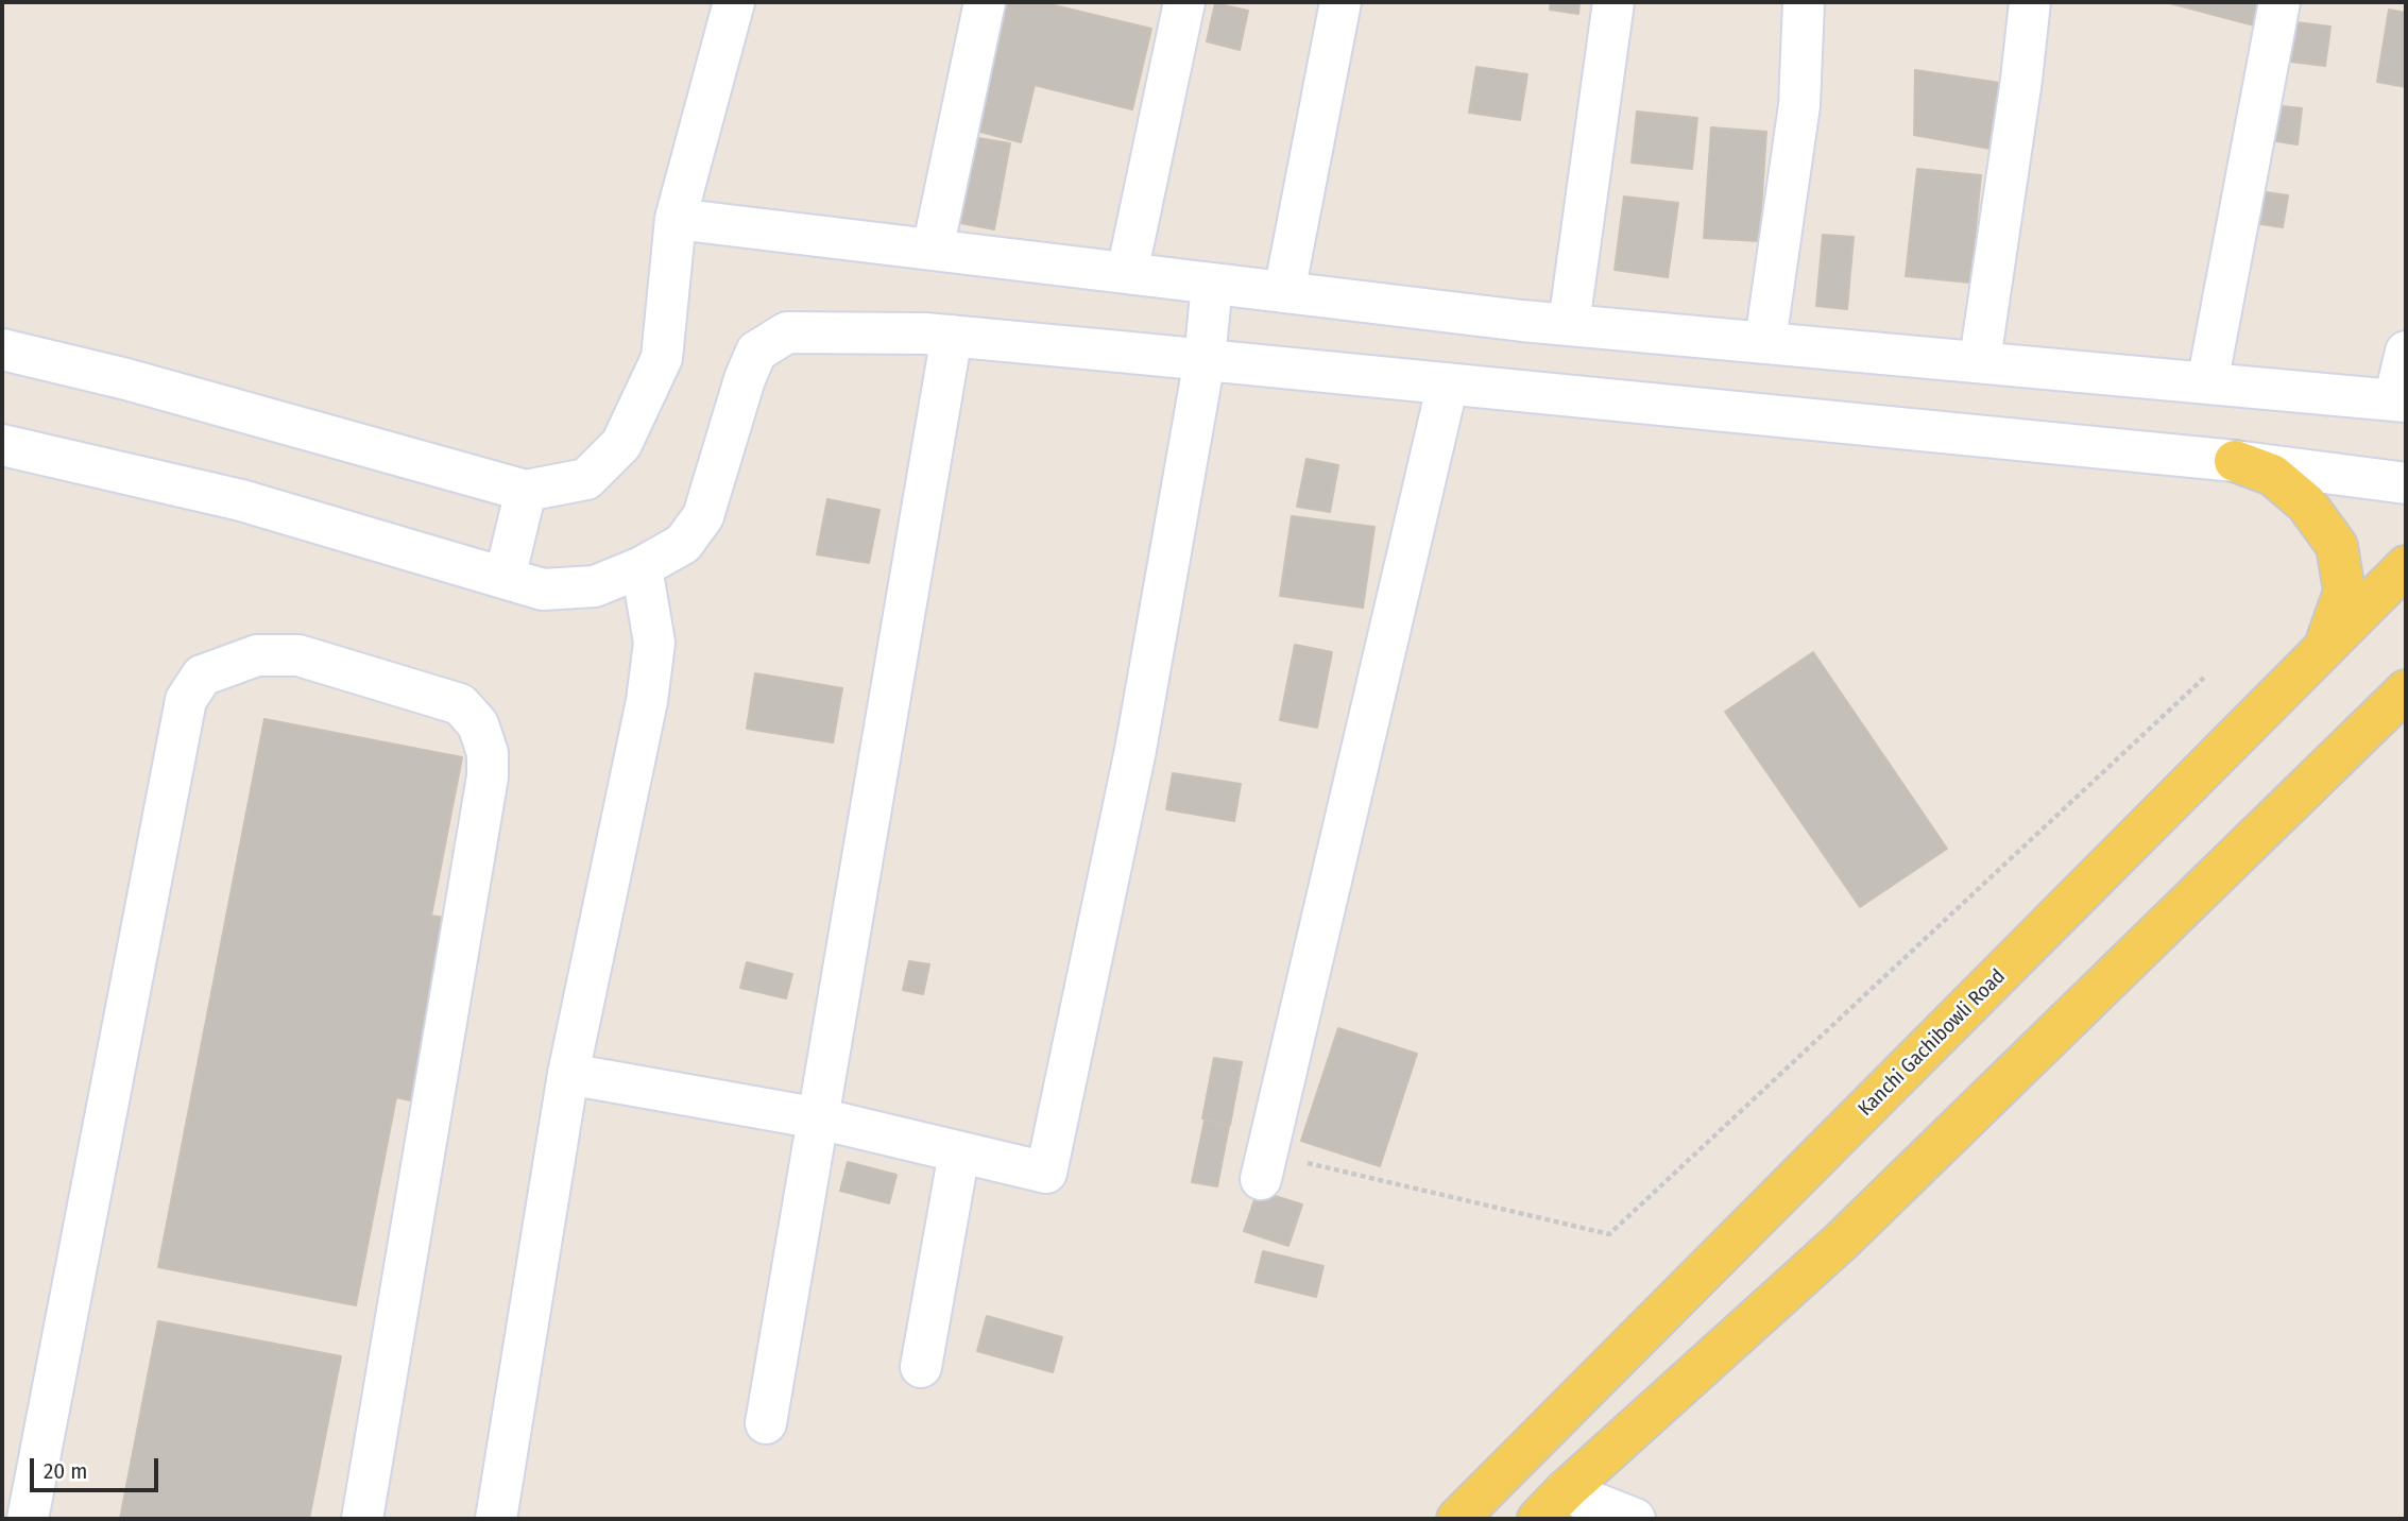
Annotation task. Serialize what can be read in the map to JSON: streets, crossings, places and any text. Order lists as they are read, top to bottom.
{
  "streets": {
    "main road": ["Kanchi Gachibowli Road"]
  },
  "scale_bar": "20 m"
}
